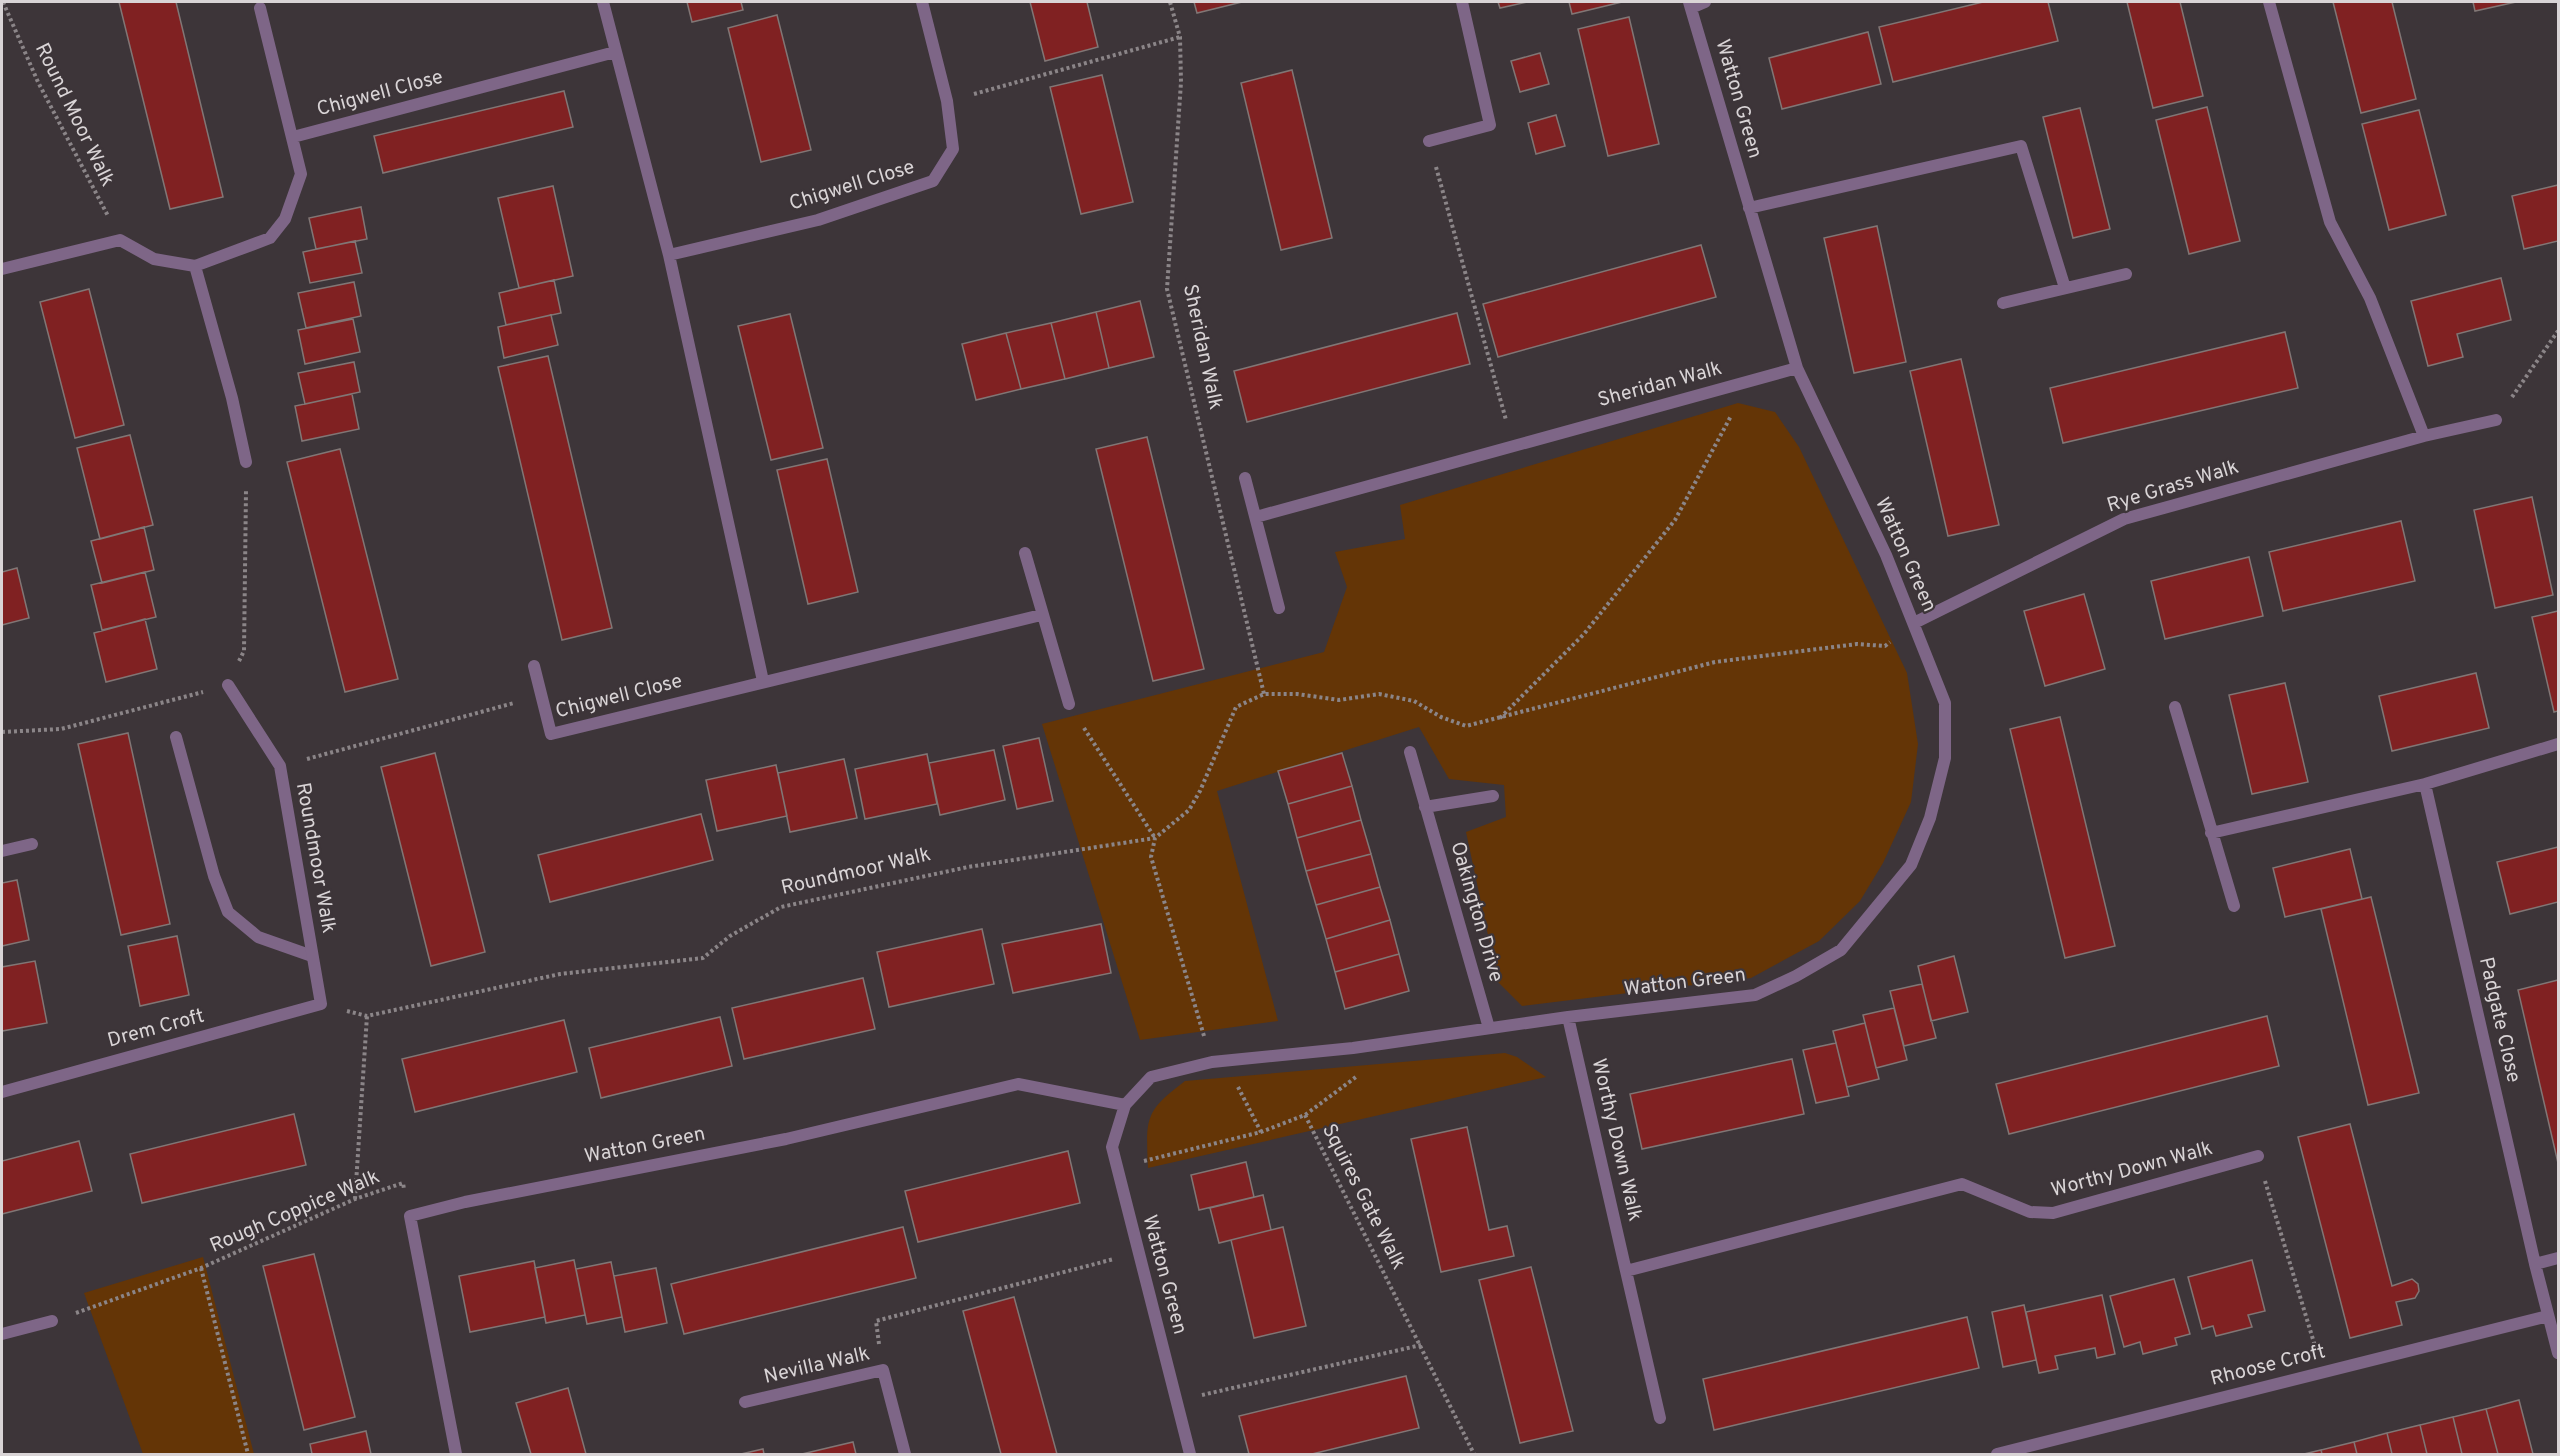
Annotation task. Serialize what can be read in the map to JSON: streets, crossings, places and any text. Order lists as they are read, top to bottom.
{
  "streets": {
    "street": [
      "Chigwell Close",
      "Watton Green",
      "Sheridan Walk",
      "Rye Grass Walk",
      "Roundmoor Walk",
      "Oakington Drive",
      "Padgate Close",
      "Drem Croft",
      "Worthy Down Walk",
      "Nevilla Walk",
      "Rhoose Croft"
    ],
    "path": ["Round Moor Walk", "Squires Gate Walk", "Rough Coppice Walk"]
  },
  "crossings": [
    ["Watton Green", "Sheridan Walk"],
    ["Watton Green", "Rye Grass Walk"],
    ["Watton Green", "Oakington Drive"],
    ["Watton Green", "Worthy Down Walk"],
    ["Watton Green", "Squires Gate Walk"],
    ["Watton Green", "Rough Coppice Walk"],
    ["Roundmoor Walk", "Drem Croft"],
    ["Padgate Close", "Rhoose Croft"]
  ]
}
